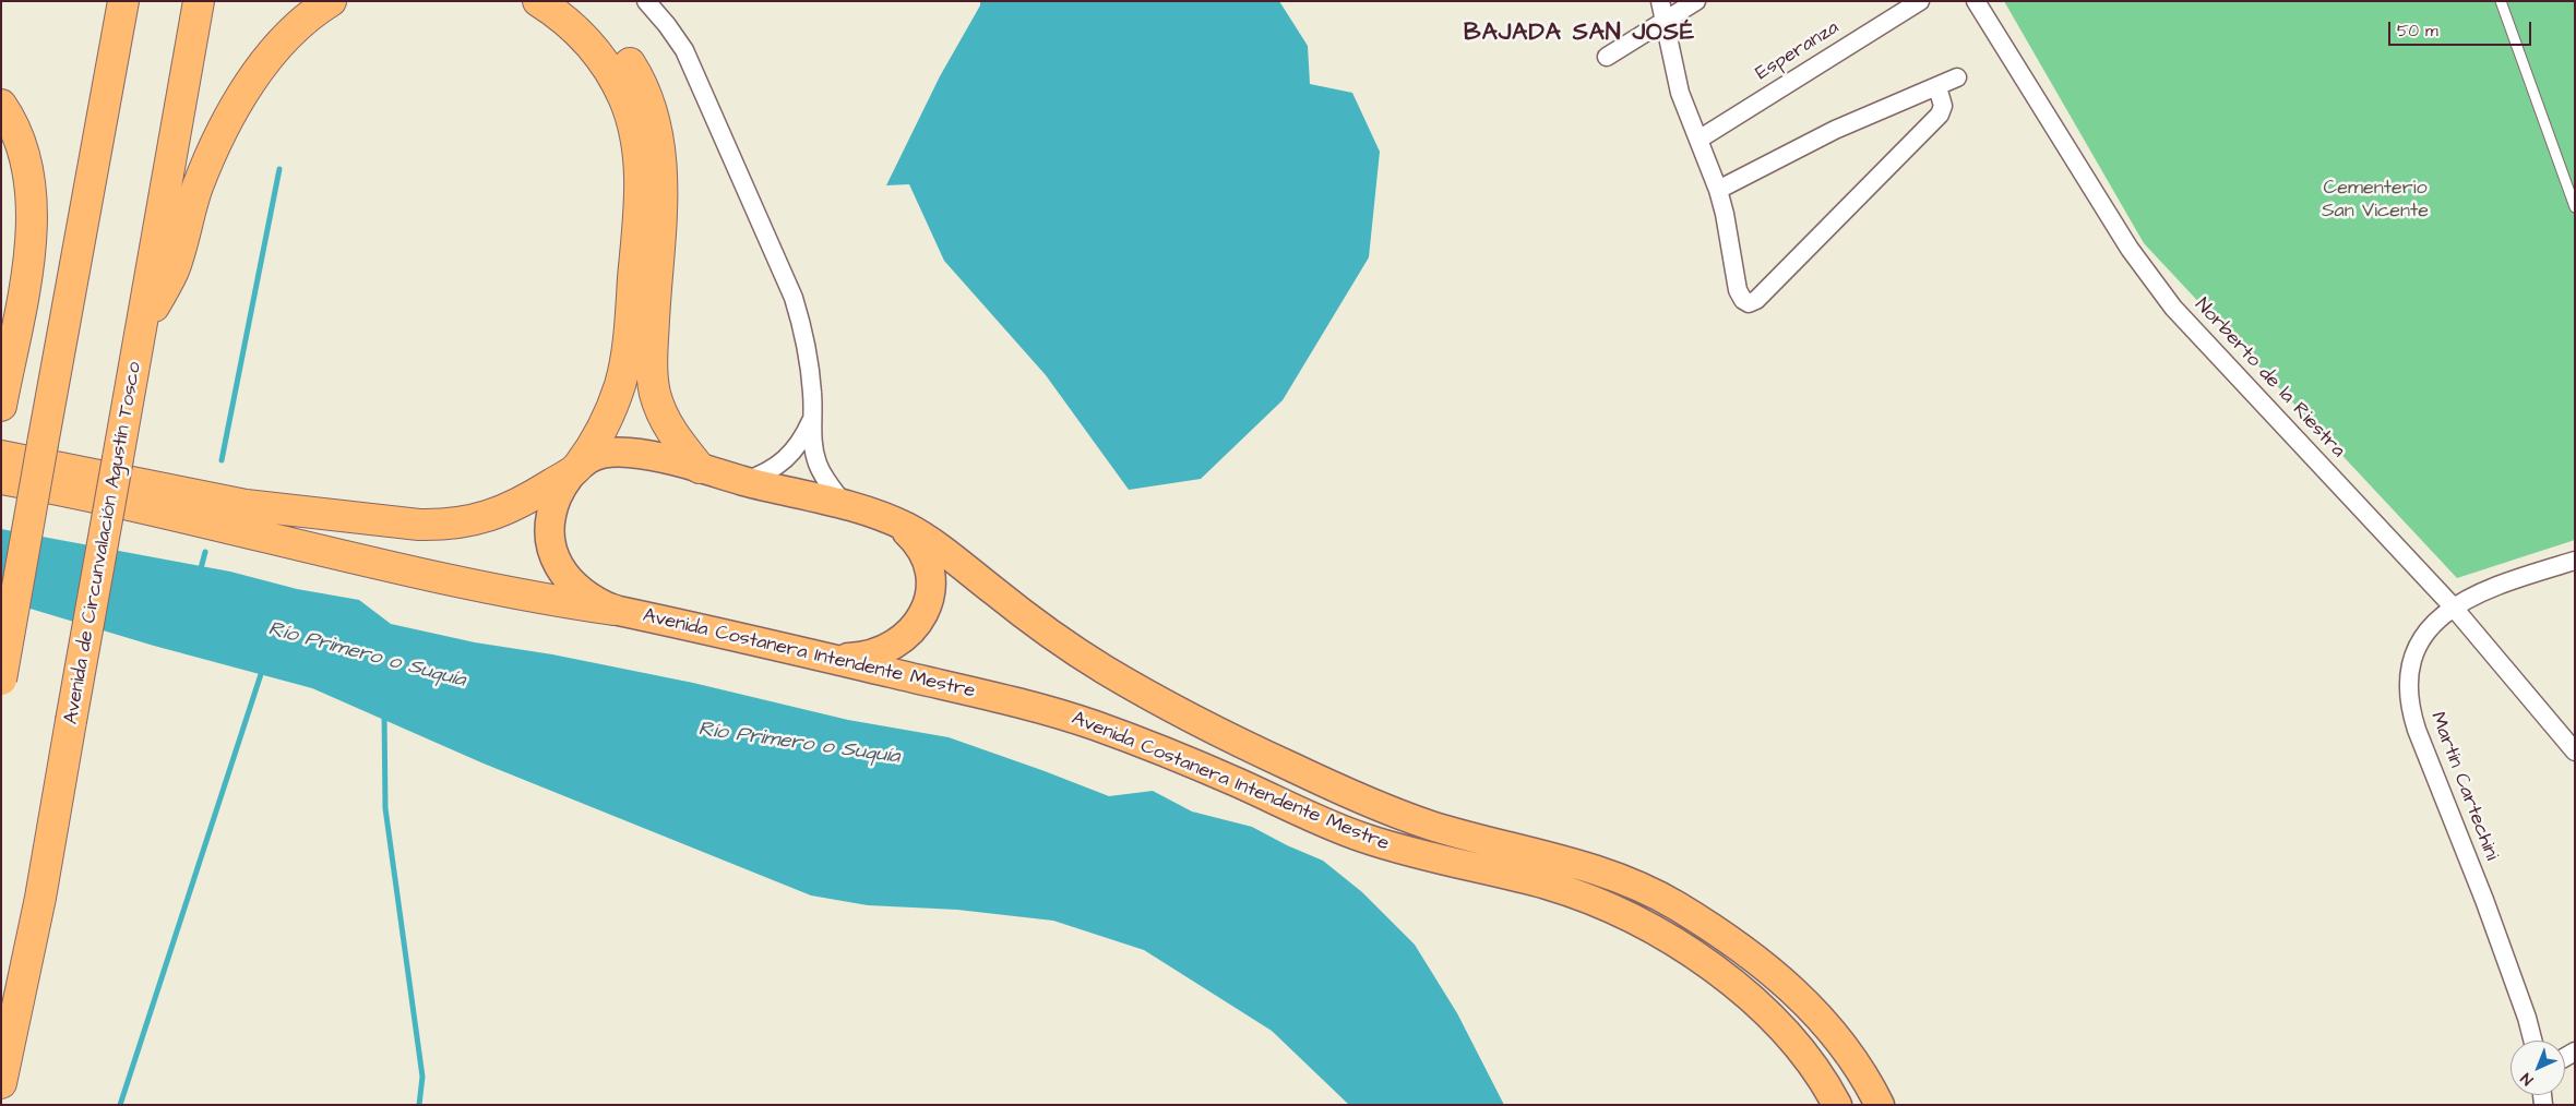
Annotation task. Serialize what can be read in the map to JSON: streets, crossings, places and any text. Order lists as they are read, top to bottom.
{
  "streets": {
    "highway": ["Avenida de Circunvalación Agustín Tosco"],
    "main road": ["Avenida Costanera Intendente Mestre"],
    "street": ["Esperanza", "Norberto de la Riestra", "Martín Cartechini"]
  },
  "crossings": [
    ["Norberto de la Riestra", "Martín Cartechini"]
  ],
  "districts": ["BAJADA SAN JOSÉ"],
  "water": ["Río Primero o Suquía"],
  "parks": ["Cementerio San Vicente"],
  "scale_bar": "50 m",
  "north": "bottom left"
}
